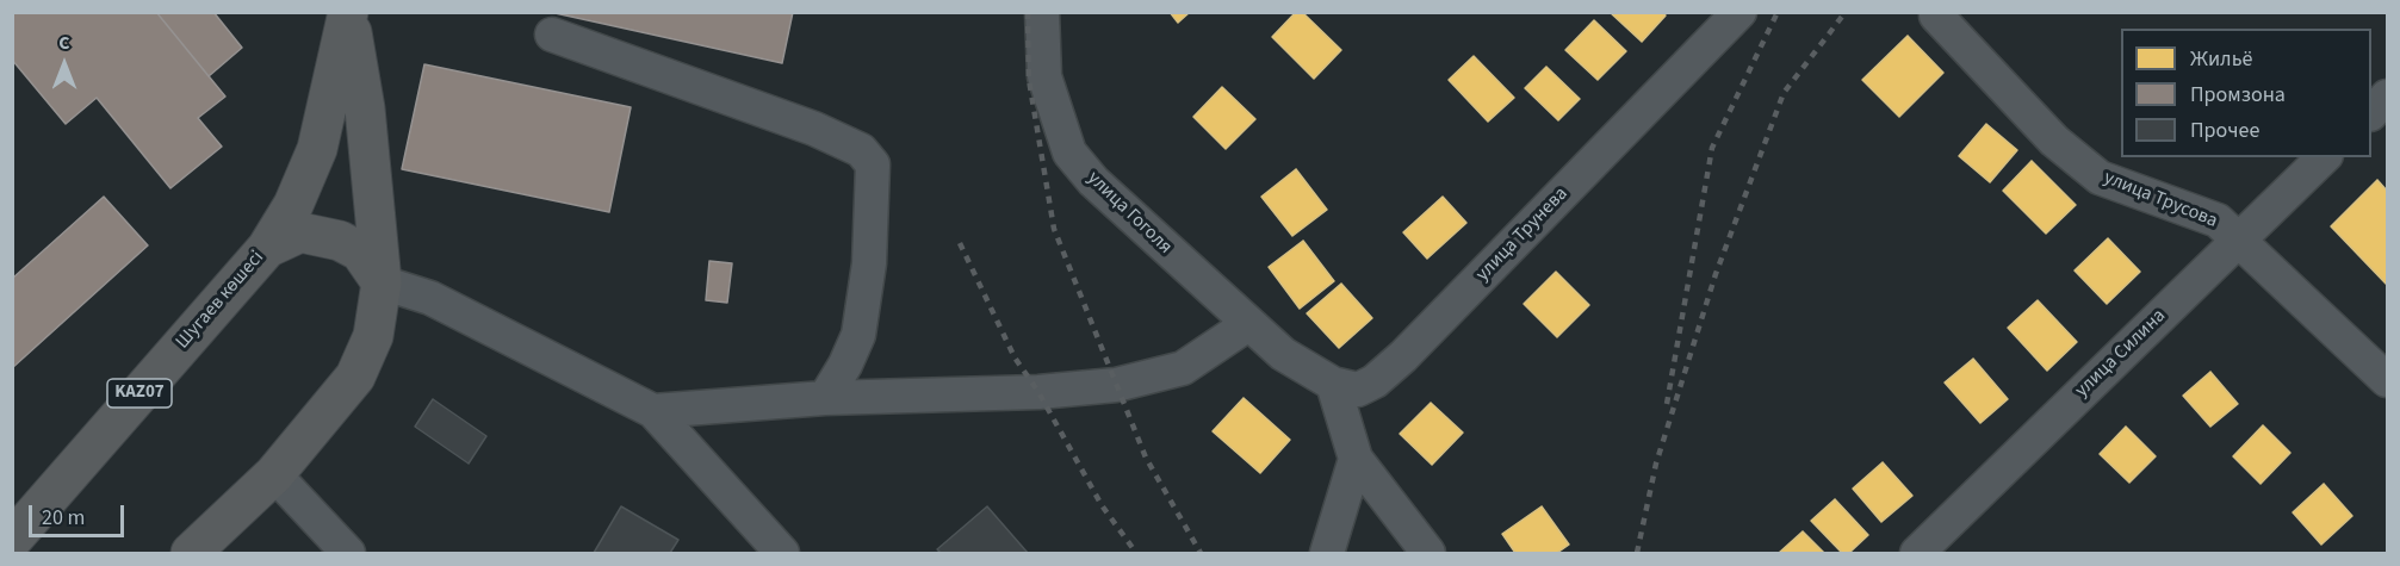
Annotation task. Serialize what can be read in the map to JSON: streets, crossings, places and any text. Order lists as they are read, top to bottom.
{
  "streets": {
    "highway": ["Шугаев көшесі", "KAZ07"],
    "street": [
      "улица Трусова",
      "улица Гоголя",
      "улица Трунева",
      "улица Силина"
    ]
  },
  "crossings": [
    ["улица Трусова", "улица Силина"],
    ["улица Гоголя", "улица Трунева"],
    ["Шугаев көшесі", "KAZ07"]
  ],
  "legend": ["Жильё", "Промзона", "Прочее"],
  "scale_bar": "20 m",
  "north": "top"
}
